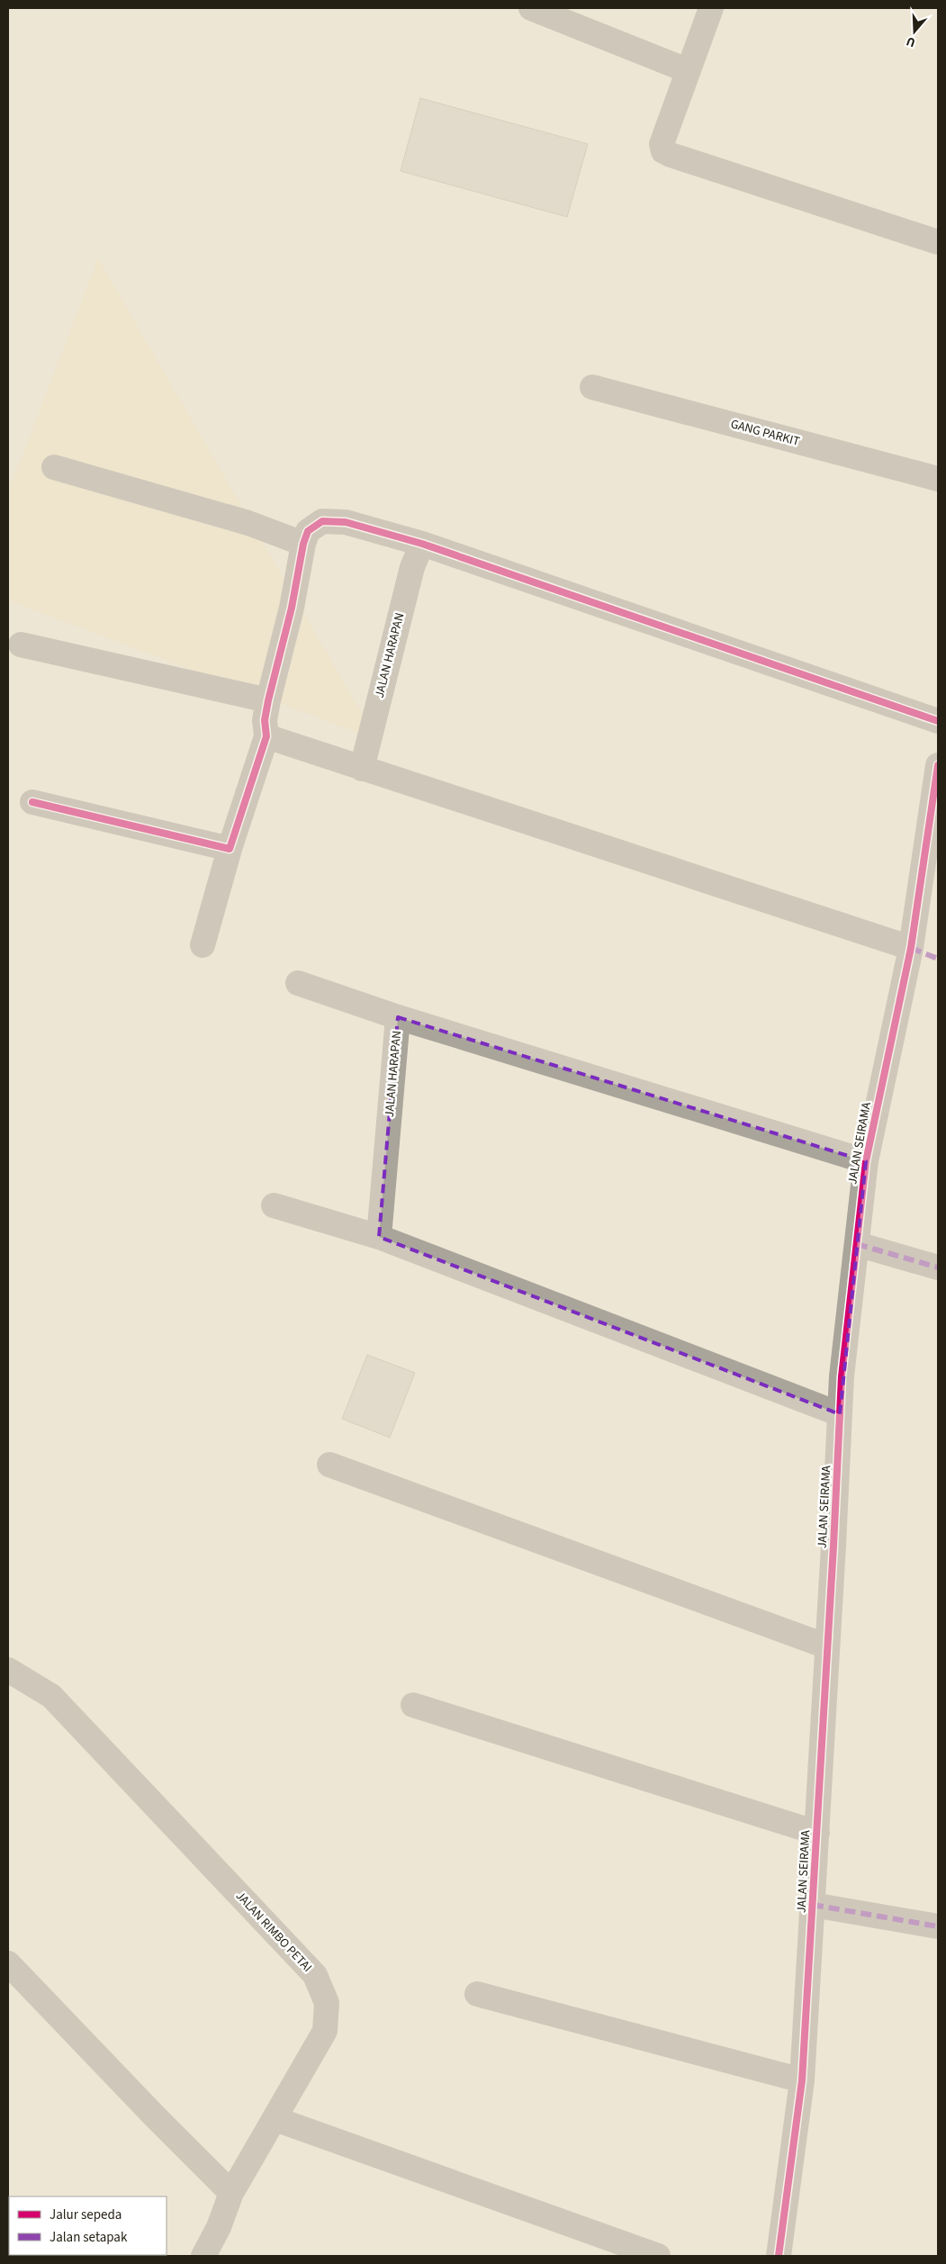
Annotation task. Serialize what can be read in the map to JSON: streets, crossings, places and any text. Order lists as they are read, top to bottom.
{
  "streets": {
    "street": [
      "GANG PARKIT",
      "JALAN HARAPAN",
      "JALAN SEIRAMA",
      "JALAN RIMBO PETAI"
    ]
  },
  "legend": ["Jalur sepeda", "Jalan setapak"],
  "north": "bottom"
}
